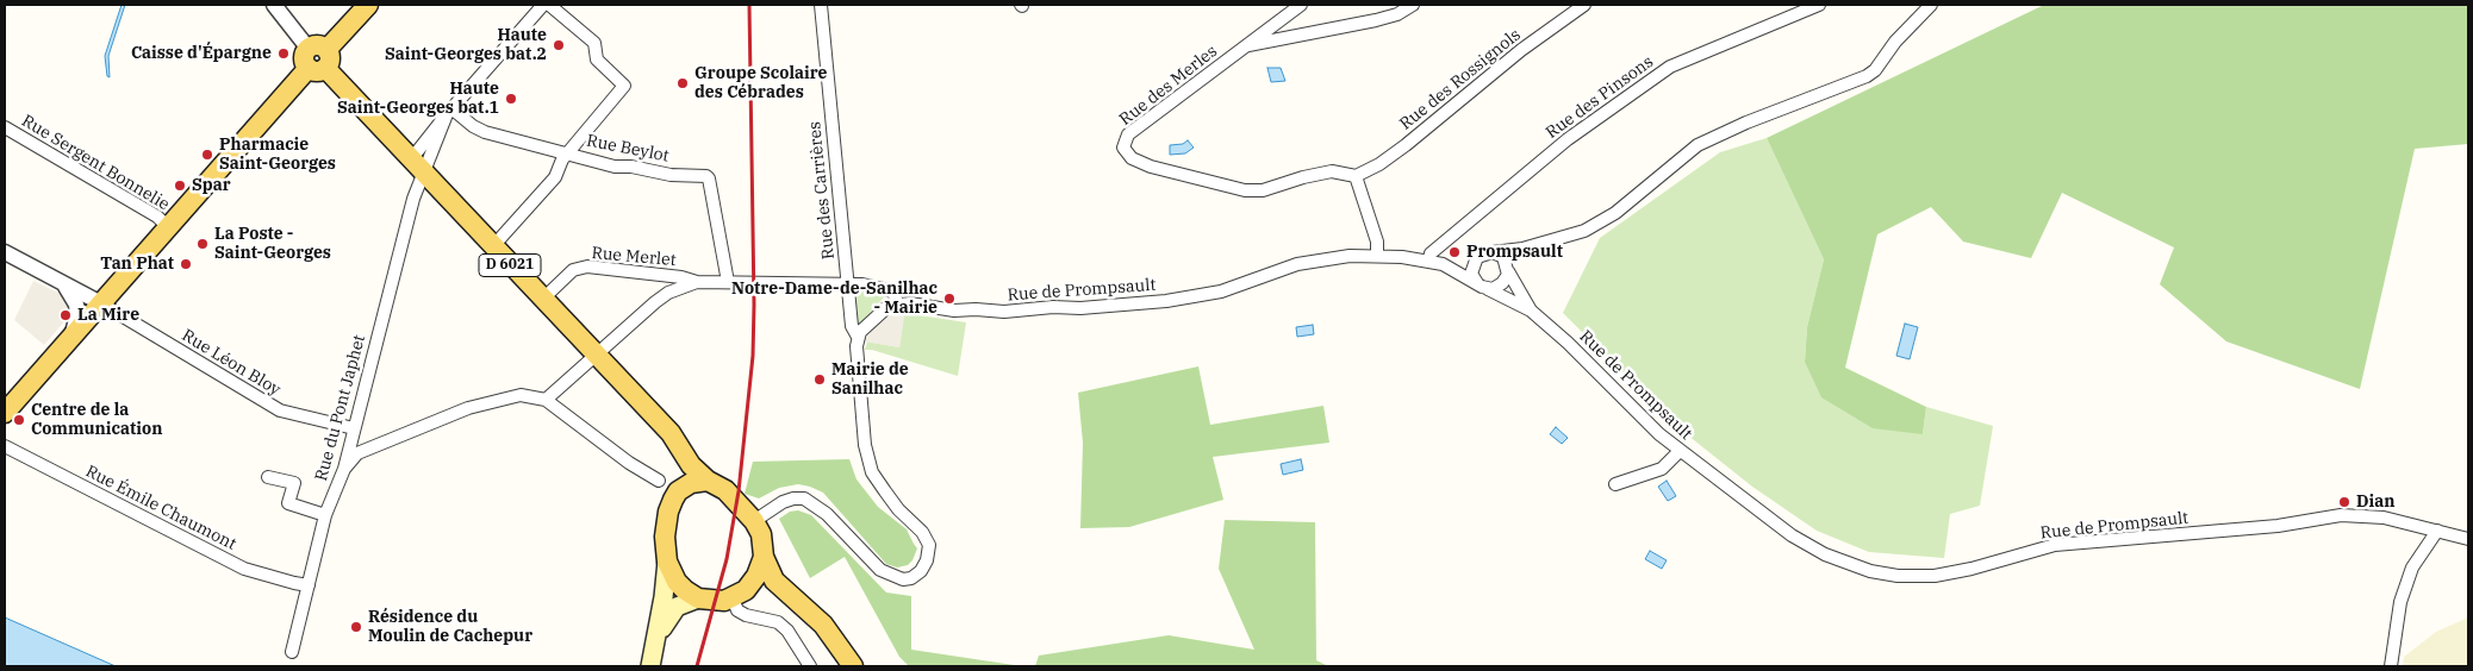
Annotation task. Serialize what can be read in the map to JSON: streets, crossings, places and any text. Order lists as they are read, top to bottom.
{
  "streets": {
    "main road": ["D 6021"],
    "street": [
      "Rue des Rossignols",
      "Rue des Merles",
      "Rue des Pinsons",
      "Rue Beylot",
      "Rue Sergent Bonnelie",
      "Rue des Carrières",
      "Rue Merlet",
      "Rue de Prompsault",
      "Rue Léon Bloy",
      "Rue du Pont Japhet",
      "Rue Émile Chaumont"
    ]
  },
  "crossings": [
    ["Rue des Rossignols", "Rue des Merles"],
    ["Rue des Pinsons", "Rue de Prompsault"],
    ["Rue des Carrières", "D 6021"],
    ["Rue Merlet", "D 6021"],
    ["D 6021", "Rue du Pont Japhet"],
    ["Rue Léon Bloy", "Rue du Pont Japhet"],
    ["Rue du Pont Japhet", "Rue Émile Chaumont"]
  ],
  "places": [
    "Haute Saint-Georges bat.2",
    "Caisse d'Épargne",
    "Groupe Scolaire des Cébrades",
    "Haute Saint-Georges bat.1",
    "Pharmacie Saint-Georges",
    "Spar",
    "La Poste - Saint-Georges",
    "Prompsault",
    "Tan Phat",
    "Notre-Dame-de-Sanilhac - Mairie",
    "La Mire",
    "Mairie de Sanilhac",
    "Centre de la Communication",
    "Dian",
    "Résidence du Moulin de Cachepur"
  ]
}
